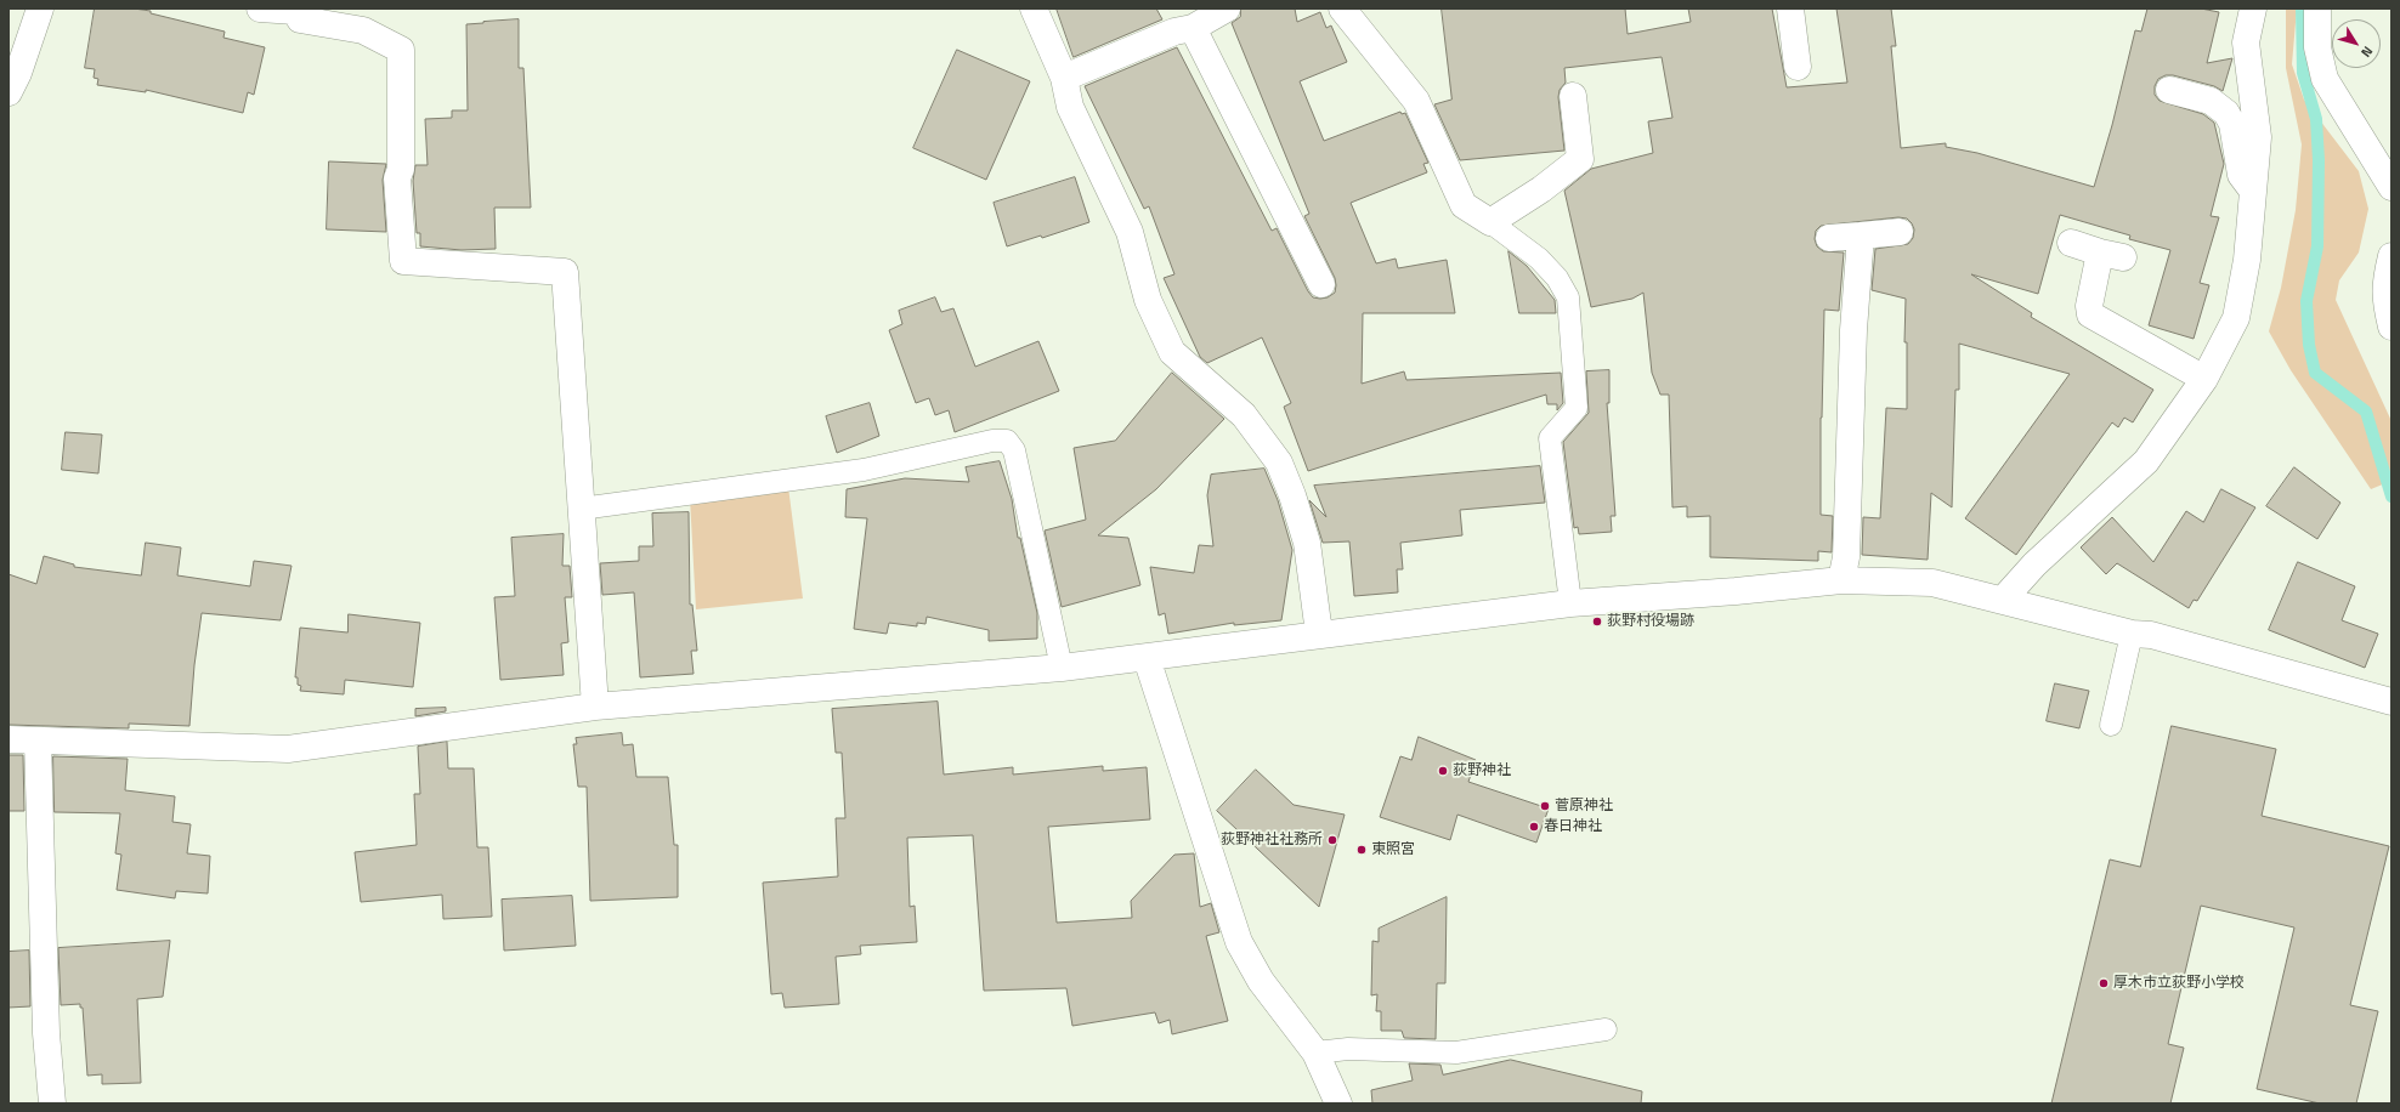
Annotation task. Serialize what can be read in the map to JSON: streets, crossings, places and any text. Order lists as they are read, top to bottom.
{
  "places": [
    "荻野村役場跡",
    "荻野神社",
    "菅原神社",
    "春日神社",
    "荻野神社社務所",
    "東照宮",
    "厚木市立荻野小学校"
  ],
  "north": "bottom right"
}
